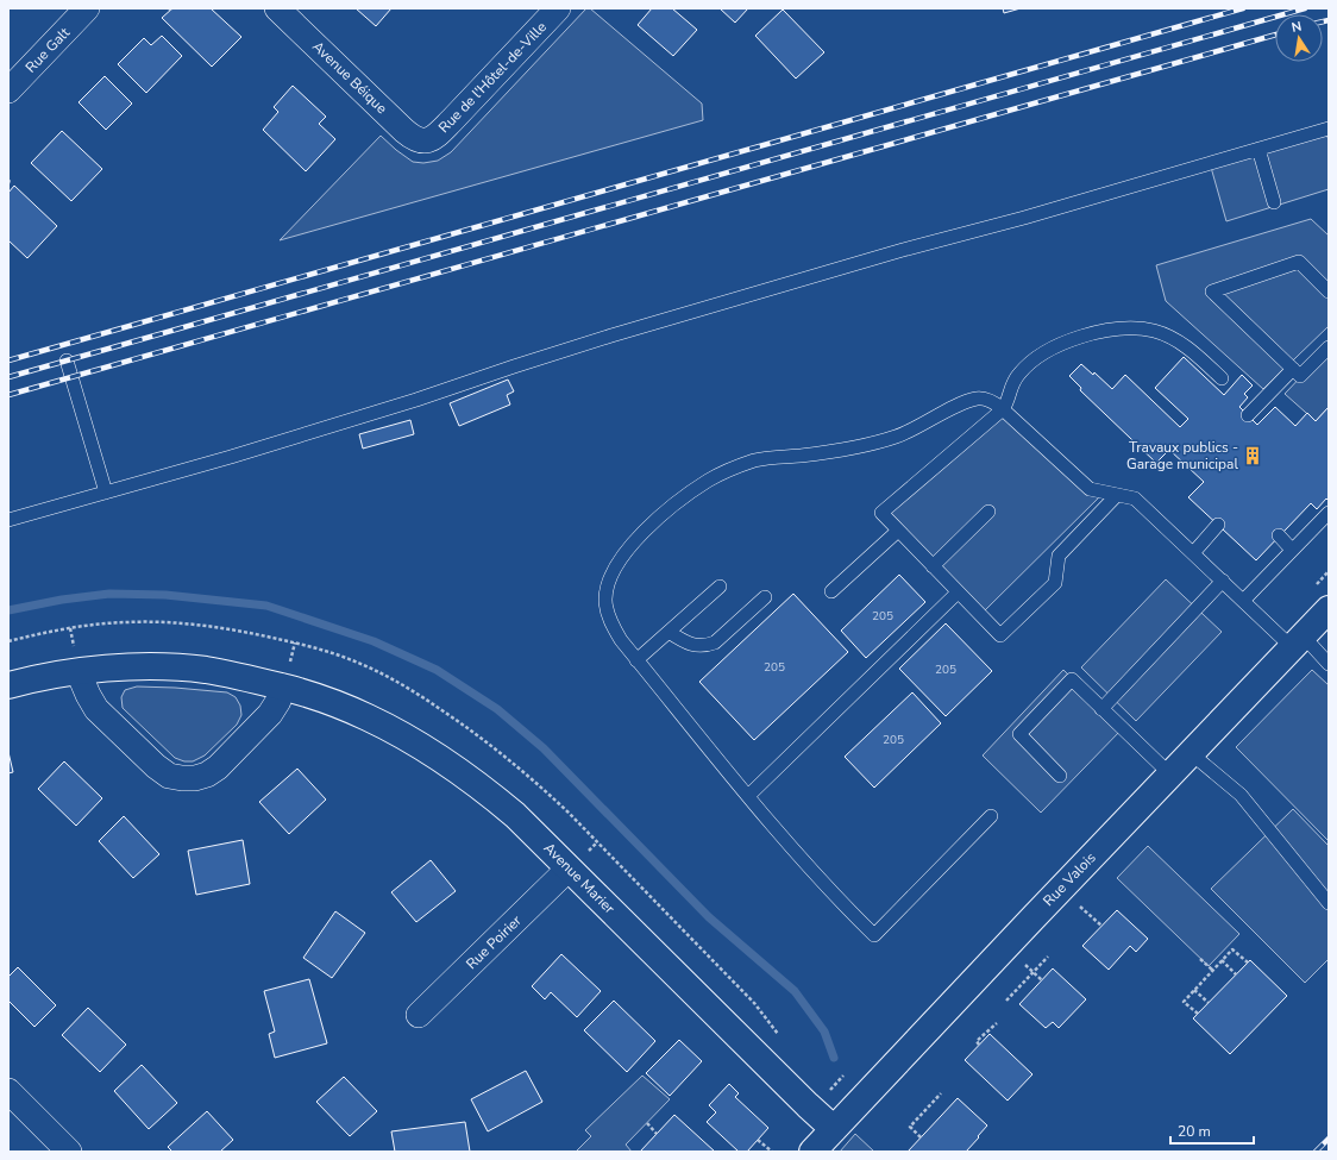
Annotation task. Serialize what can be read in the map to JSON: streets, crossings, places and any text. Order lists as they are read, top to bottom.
{
  "streets": {
    "street": [
      "Rue Galt",
      "Avenue Béique",
      "Rue de l'Hôtel-de-Ville",
      "Avenue Marier",
      "Rue Valois",
      "Rue Poirier"
    ]
  },
  "crossings": [
    ["Avenue Béique", "Rue de l'Hôtel-de-Ville"],
    ["Avenue Marier", "Rue Valois"],
    ["Avenue Marier", "Rue Poirier"]
  ],
  "places": {
    "building": ["Travaux publics - Garage municipal"]
  },
  "house_numbers": [
    "205",
    "205",
    "205",
    "205"
  ],
  "scale_bar": "20 m",
  "north": "top"
}
